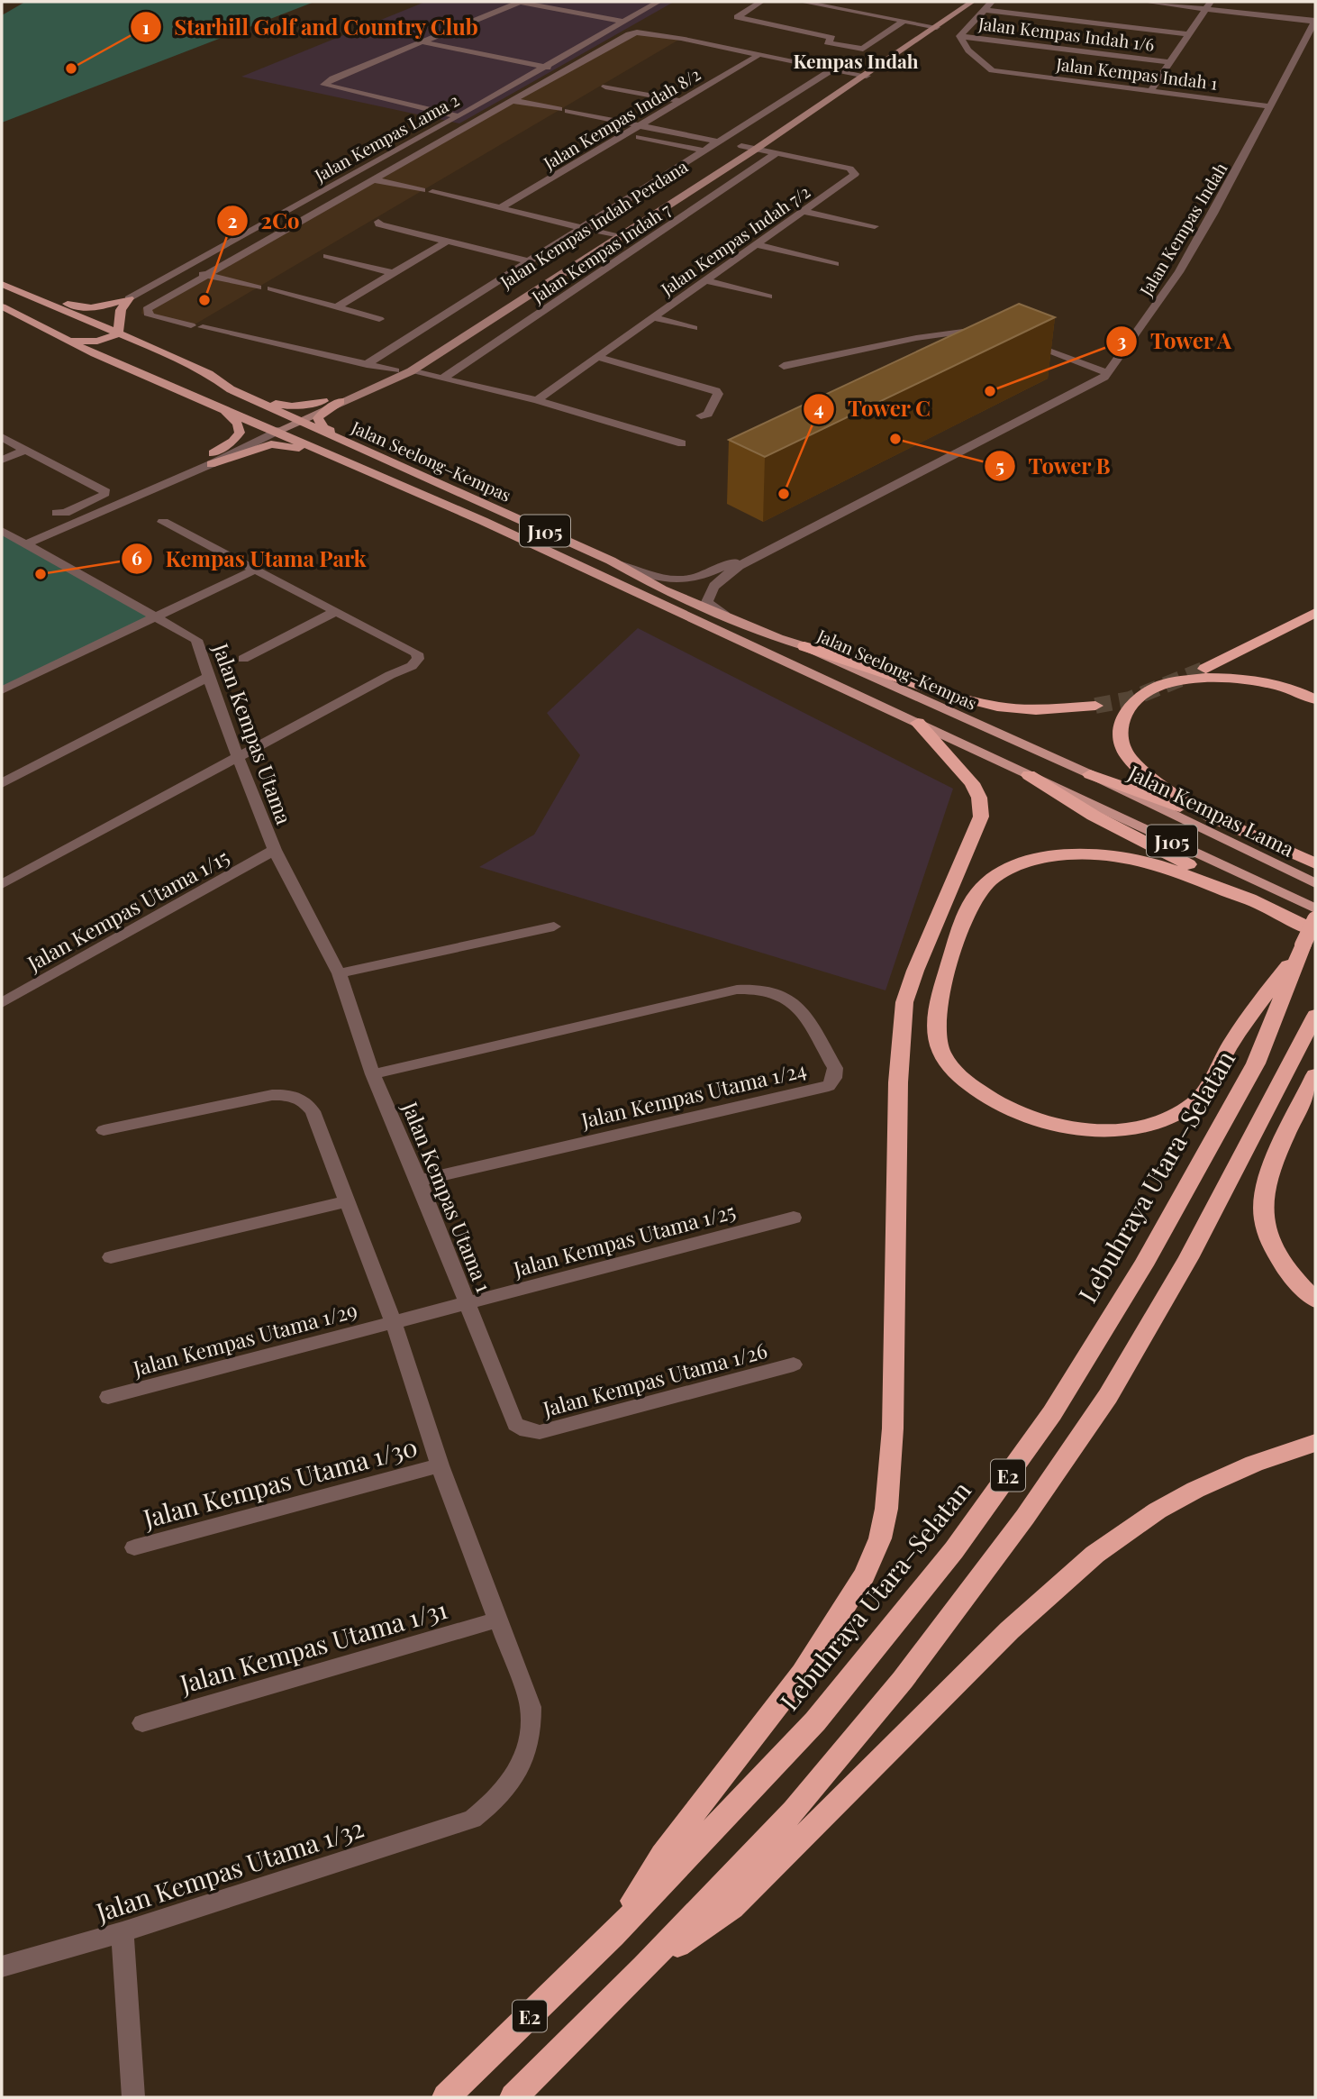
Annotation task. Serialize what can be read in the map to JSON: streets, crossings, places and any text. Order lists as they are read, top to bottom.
{
  "streets": {
    "highway": ["Lebuhraya Utara–Selatan", "E2"],
    "main road": ["Jalan Seelong–Kempas", "J105", "Jalan Kempas Lama"],
    "street": [
      "Jalan Kempas Indah 1/6",
      "Jalan Kempas Indah 1",
      "Jalan Kempas Indah 8/2",
      "Jalan Kempas Lama 2",
      "Jalan Kempas Indah Perdana",
      "Jalan Kempas Indah",
      "Jalan Kempas Indah 7/2",
      "Jalan Kempas Indah 7",
      "Jalan Kempas Utama",
      "Jalan Kempas Utama 1/15",
      "Jalan Kempas Utama 1/24",
      "Jalan Kempas Utama 1",
      "Jalan Kempas Utama 1/25",
      "Jalan Kempas Utama 1/29",
      "Jalan Kempas Utama 1/26",
      "Jalan Kempas Utama 1/30",
      "Jalan Kempas Utama 1/31",
      "Jalan Kempas Utama 1/32"
    ]
  },
  "crossings": [
    ["Jalan Kempas Indah 1/6", "Jalan Kempas Indah 1"],
    ["Jalan Kempas Indah 1", "Jalan Kempas Indah"],
    ["Jalan Kempas Indah Perdana", "Jalan Kempas Indah 7/2"],
    ["Jalan Kempas Indah Perdana", "Jalan Seelong–Kempas"],
    ["Jalan Kempas Indah 7/2", "Jalan Kempas Indah 7"],
    ["Jalan Seelong–Kempas", "Jalan Kempas Lama"],
    ["Jalan Kempas Utama", "Jalan Kempas Utama 1/15"],
    ["Jalan Kempas Utama", "Jalan Kempas Utama 1"],
    ["Jalan Kempas Utama 1/24", "Jalan Kempas Utama 1"],
    ["Jalan Kempas Utama 1", "Jalan Kempas Utama 1/25"],
    ["Jalan Kempas Utama 1", "Jalan Kempas Utama 1/26"],
    ["Jalan Kempas Utama 1/25", "Jalan Kempas Utama 1/29"],
    ["Jalan Kempas Utama 1/31", "Jalan Kempas Utama 1/32"]
  ],
  "districts": ["Kempas Indah"],
  "places": [
    "Starhill Golf and Country Club",
    "2Co",
    "Tower A",
    "Tower B",
    "Tower C",
    "Kempas Utama Park"
  ]
}
